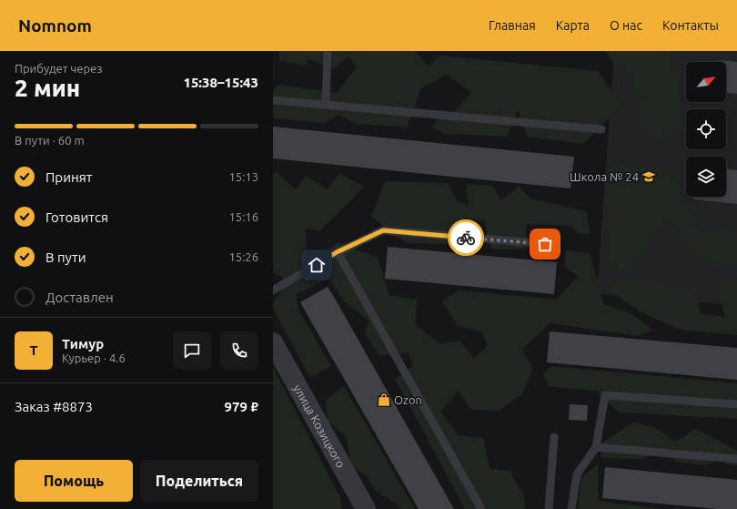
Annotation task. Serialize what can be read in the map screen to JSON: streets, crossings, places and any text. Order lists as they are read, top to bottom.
{
  "streets": {
    "street": ["улица Козицкого"]
  },
  "places": {
    "school or university": ["Школа № 24"],
    "shop": ["Ozon"]
  },
  "north": "top right",
  "page": {
    "header": "Nomnom",
    "nav": [
      "Главная",
      "Карта",
      "О нас",
      "Контакты"
    ],
    "heading": ["2 мин", "Прибудет через", "15:38–15:43"],
    "panel": [
      "Тимур",
      "Курьер · 4.6",
      "Заказ #8873",
      "979 ₽"
    ],
    "bar": "В пути · 60 m",
    "list": [
      ["Принят", "15:13"],
      ["Готовится", "15:16"],
      ["В пути", "15:26"],
      "Доставлен"
    ],
    "round": "Т",
    "buttons": ["Помощь", "Поделиться"]
  }
}
